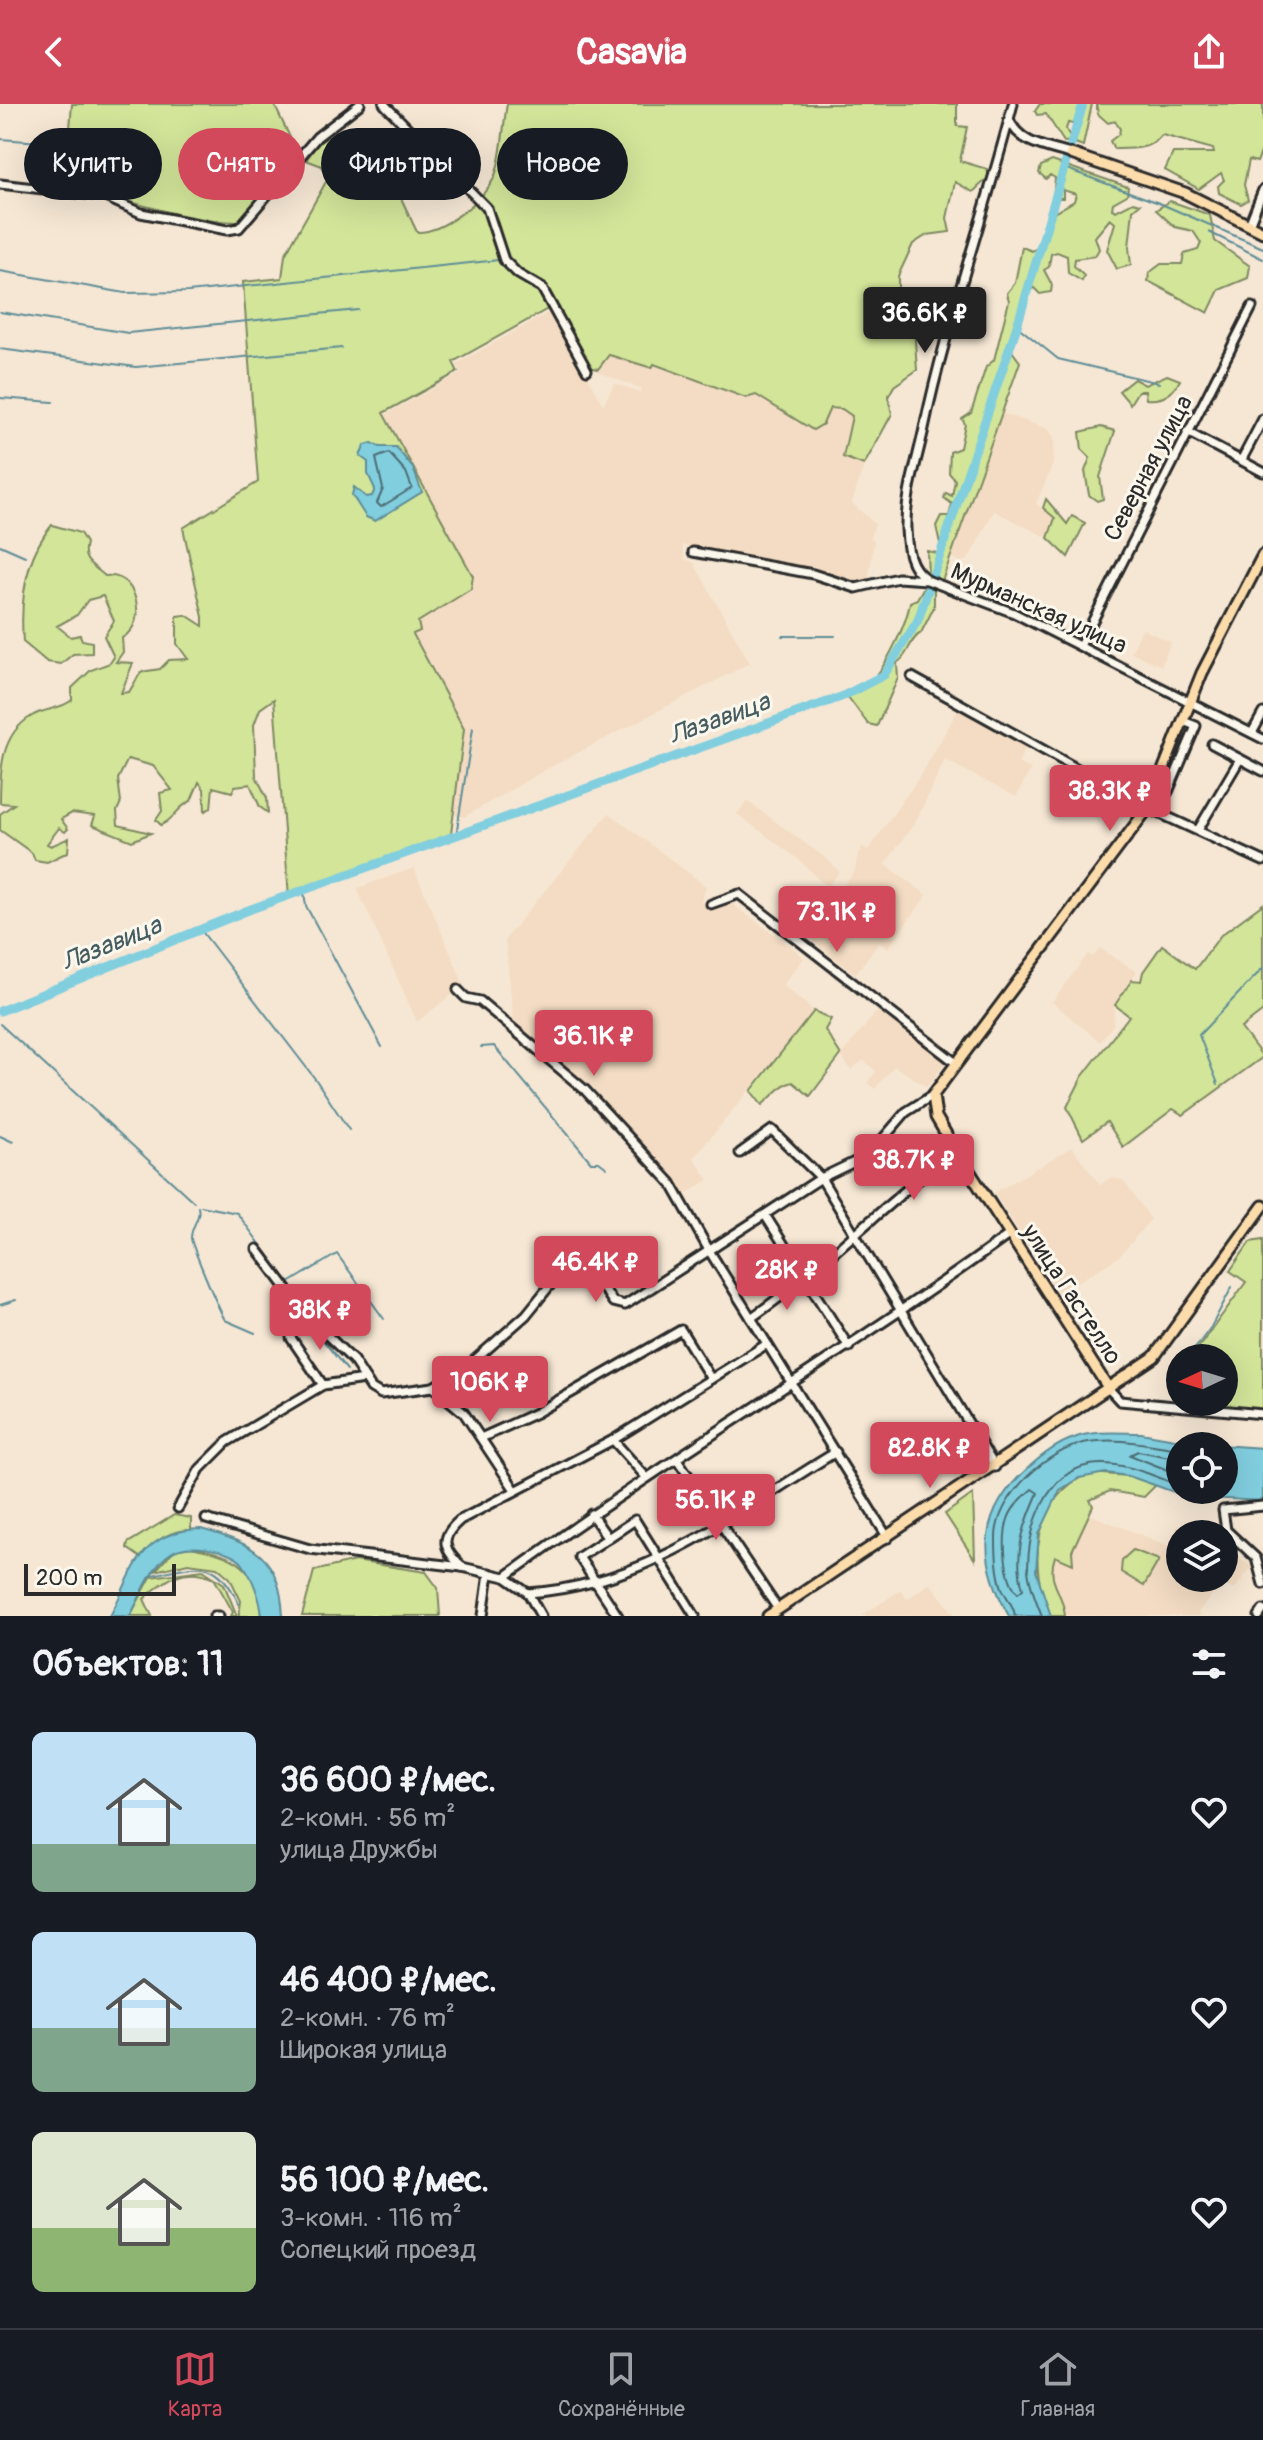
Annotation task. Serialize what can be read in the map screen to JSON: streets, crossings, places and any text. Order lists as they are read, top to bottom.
{
  "streets": {
    "main road": ["улица Гастелло"],
    "street": ["Северная улица", "Мурманская улица"]
  },
  "crossings": [
    ["Северная улица", "Мурманская улица"]
  ],
  "water": ["Лазавица"],
  "scale_bar": "200 m",
  "north": "left",
  "page": {
    "header": "Casavia",
    "chip": [
      "Купить",
      "Снять",
      "Фильтры",
      "Новое"
    ],
    "price": [
      "36.6K ₽",
      "38.3K ₽",
      "73.1K ₽",
      "36.1K ₽",
      "38.7K ₽",
      "46.4K ₽",
      "28K ₽",
      "38K ₽",
      "106K ₽",
      "82.8K ₽",
      "56.1K ₽"
    ],
    "scale": "200 m",
    "heading": "Объектов: 11",
    "list": [
      {
        "name": "36 600 ₽/мес.",
        "note": "2-комн. · 56 m² · улица Дружбы"
      },
      {
        "name": "46 400 ₽/мес.",
        "note": "2-комн. · 76 m² · Широкая улица"
      },
      {
        "name": "56 100 ₽/мес.",
        "note": "3-комн. · 116 m² · Сопецкий проезд"
      }
    ],
    "tabs": ["Карта", "Сохранённые", "Главная"]
  }
}
